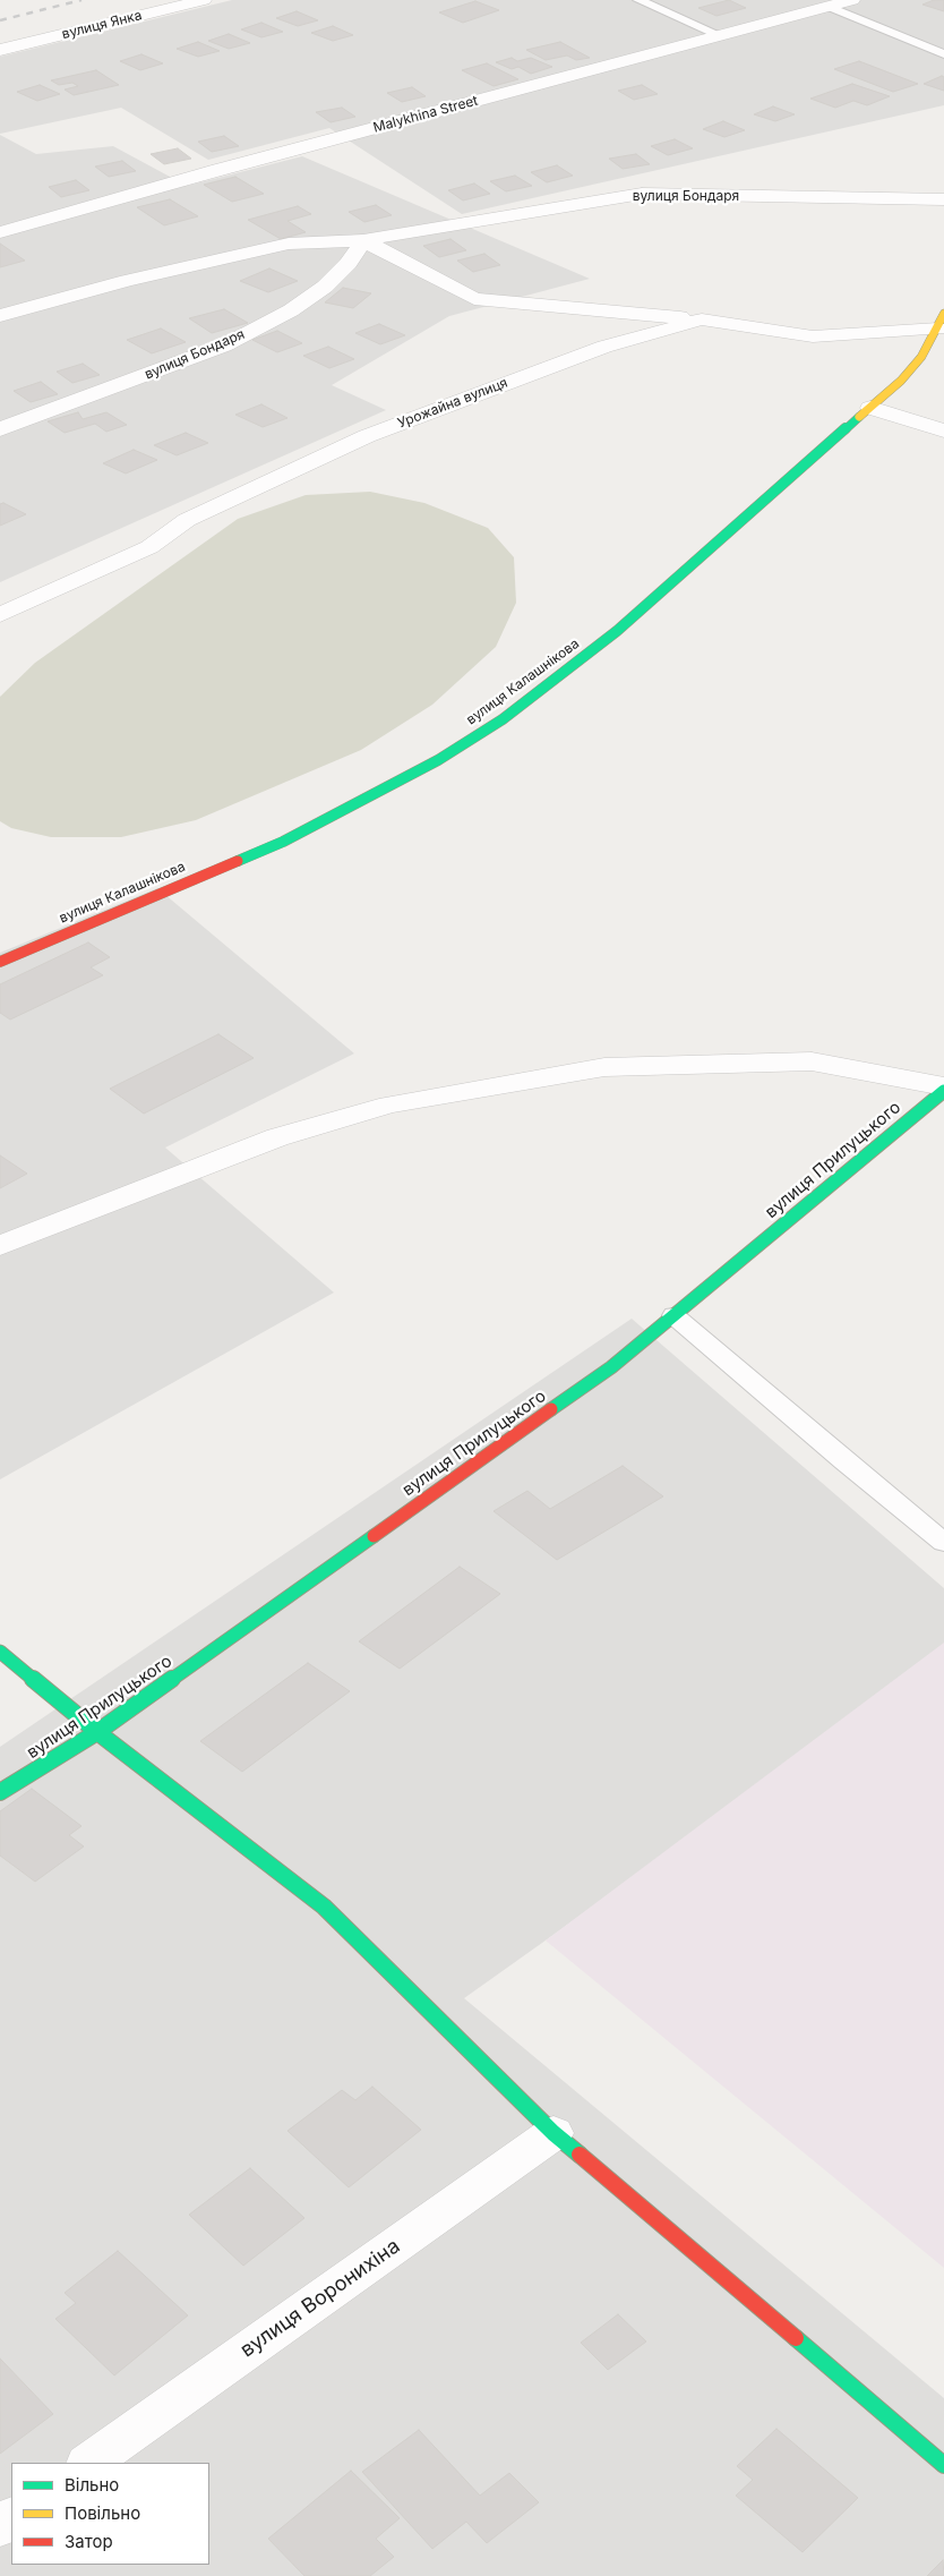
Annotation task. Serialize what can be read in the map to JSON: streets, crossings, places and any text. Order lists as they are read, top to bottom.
{
  "streets": {
    "street": [
      "вулиця Янка",
      "Malykhina Street",
      "вулиця Бондаря",
      "Урожайна вулиця",
      "вулиця Калашнікова",
      "вулиця Прилуцького",
      "вулиця Воронихіна"
    ]
  },
  "crossings": [
    ["Урожайна вулиця", "вулиця Калашнікова"]
  ],
  "legend": ["Вільно", "Повільно", "Затор"]
}
